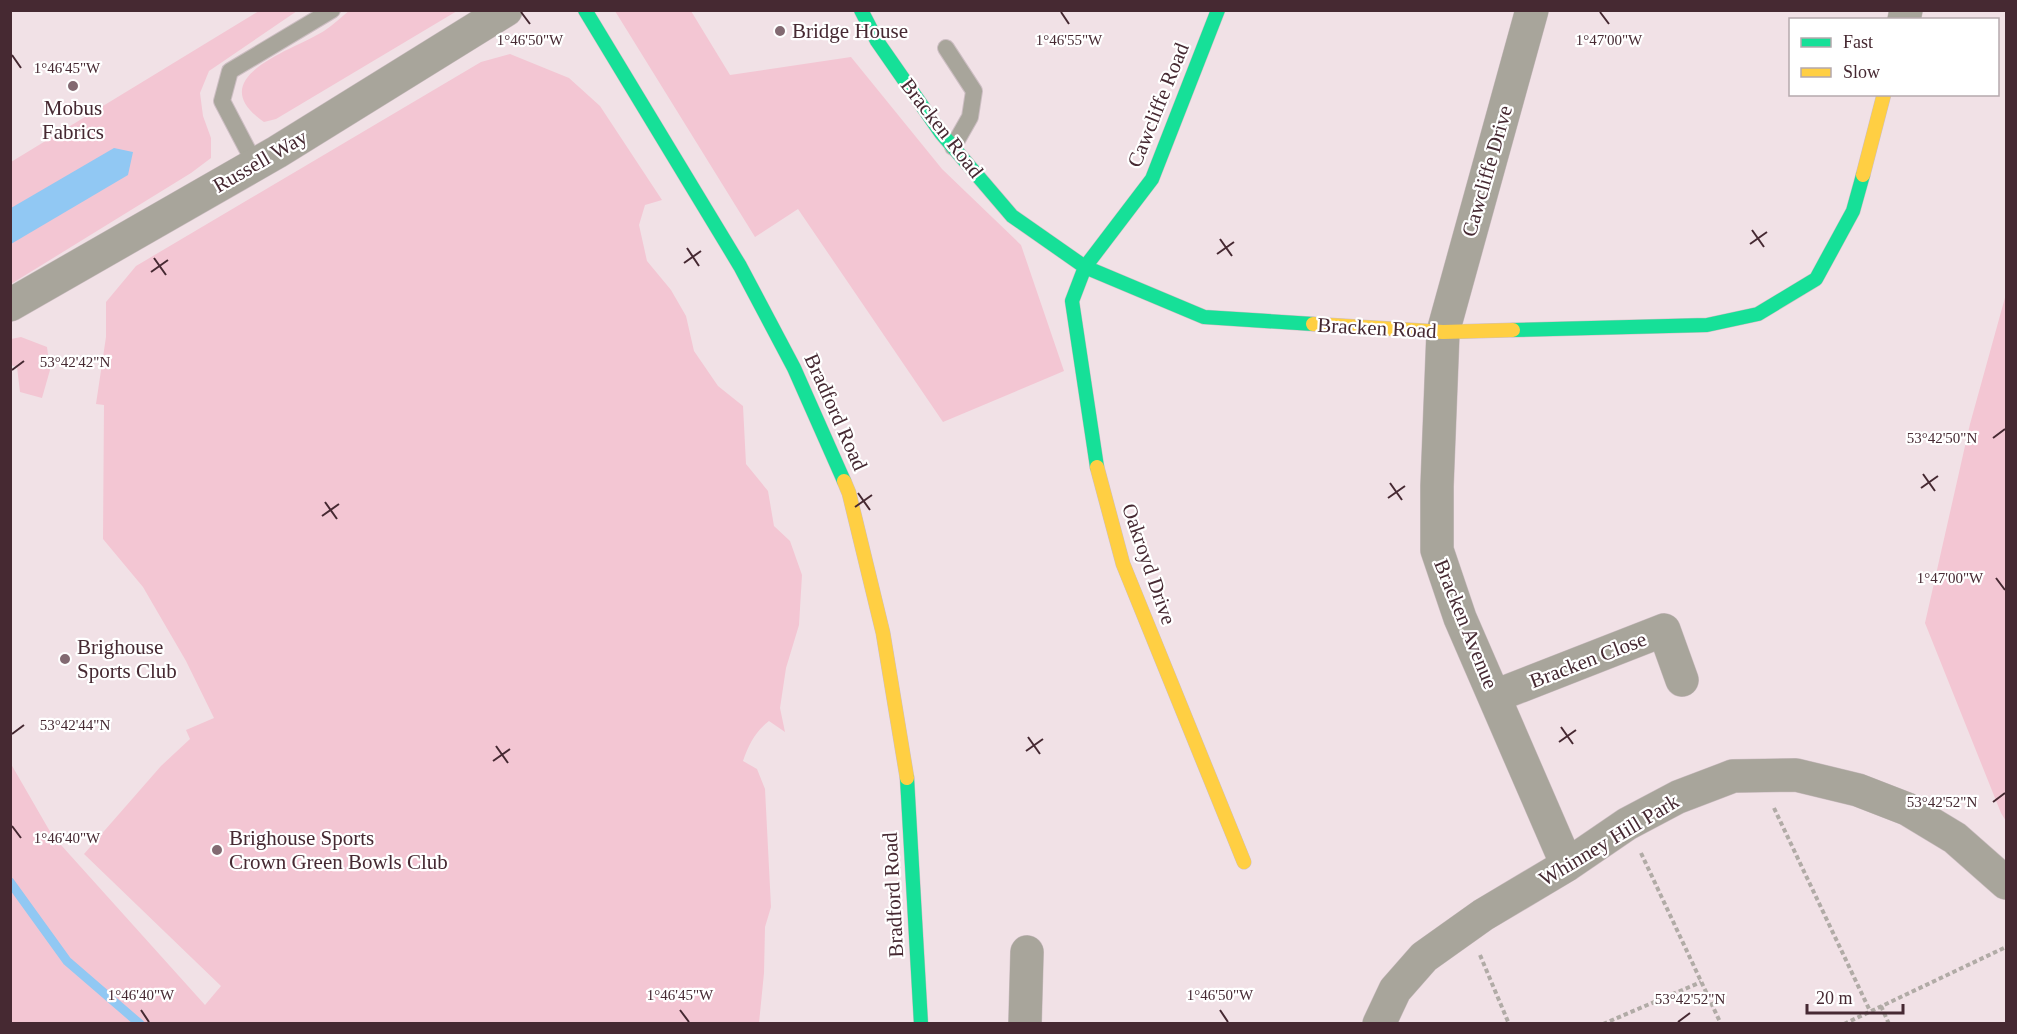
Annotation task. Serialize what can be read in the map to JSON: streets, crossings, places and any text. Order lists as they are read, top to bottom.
{
  "streets": {
    "street": [
      "Cawcliffe Road",
      "Bracken Road",
      "Russell Way",
      "Cawcliffe Drive",
      "Bradford Road",
      "Oakroyd Drive",
      "Bracken Avenue",
      "Bracken Close",
      "Whinney Hill Park"
    ]
  },
  "crossings": [
    ["Cawcliffe Road", "Bracken Road"],
    ["Cawcliffe Road", "Oakroyd Drive"],
    ["Bracken Road", "Cawcliffe Drive"],
    ["Bracken Road", "Oakroyd Drive"],
    ["Bracken Road", "Bracken Avenue"],
    ["Cawcliffe Drive", "Bracken Avenue"],
    ["Bracken Avenue", "Bracken Close"],
    ["Bracken Avenue", "Whinney Hill Park"]
  ],
  "places": [
    "Bridge House",
    "Mobus Fabrics",
    "Brighouse Sports Club",
    "Brighouse Sports Crown Green Bowls Club"
  ],
  "legend": ["Fast", "Slow"],
  "scale_bar": "20 m",
  "coordinates": [
    "1°46'50\"W",
    "1°46'55\"W",
    "1°47'00\"W",
    "1°46'45\"W",
    "53°42'42\"N",
    "53°42'50\"N",
    "53°42'44\"N",
    "53°42'52\"N",
    "1°46'40\"W"
  ]
}
